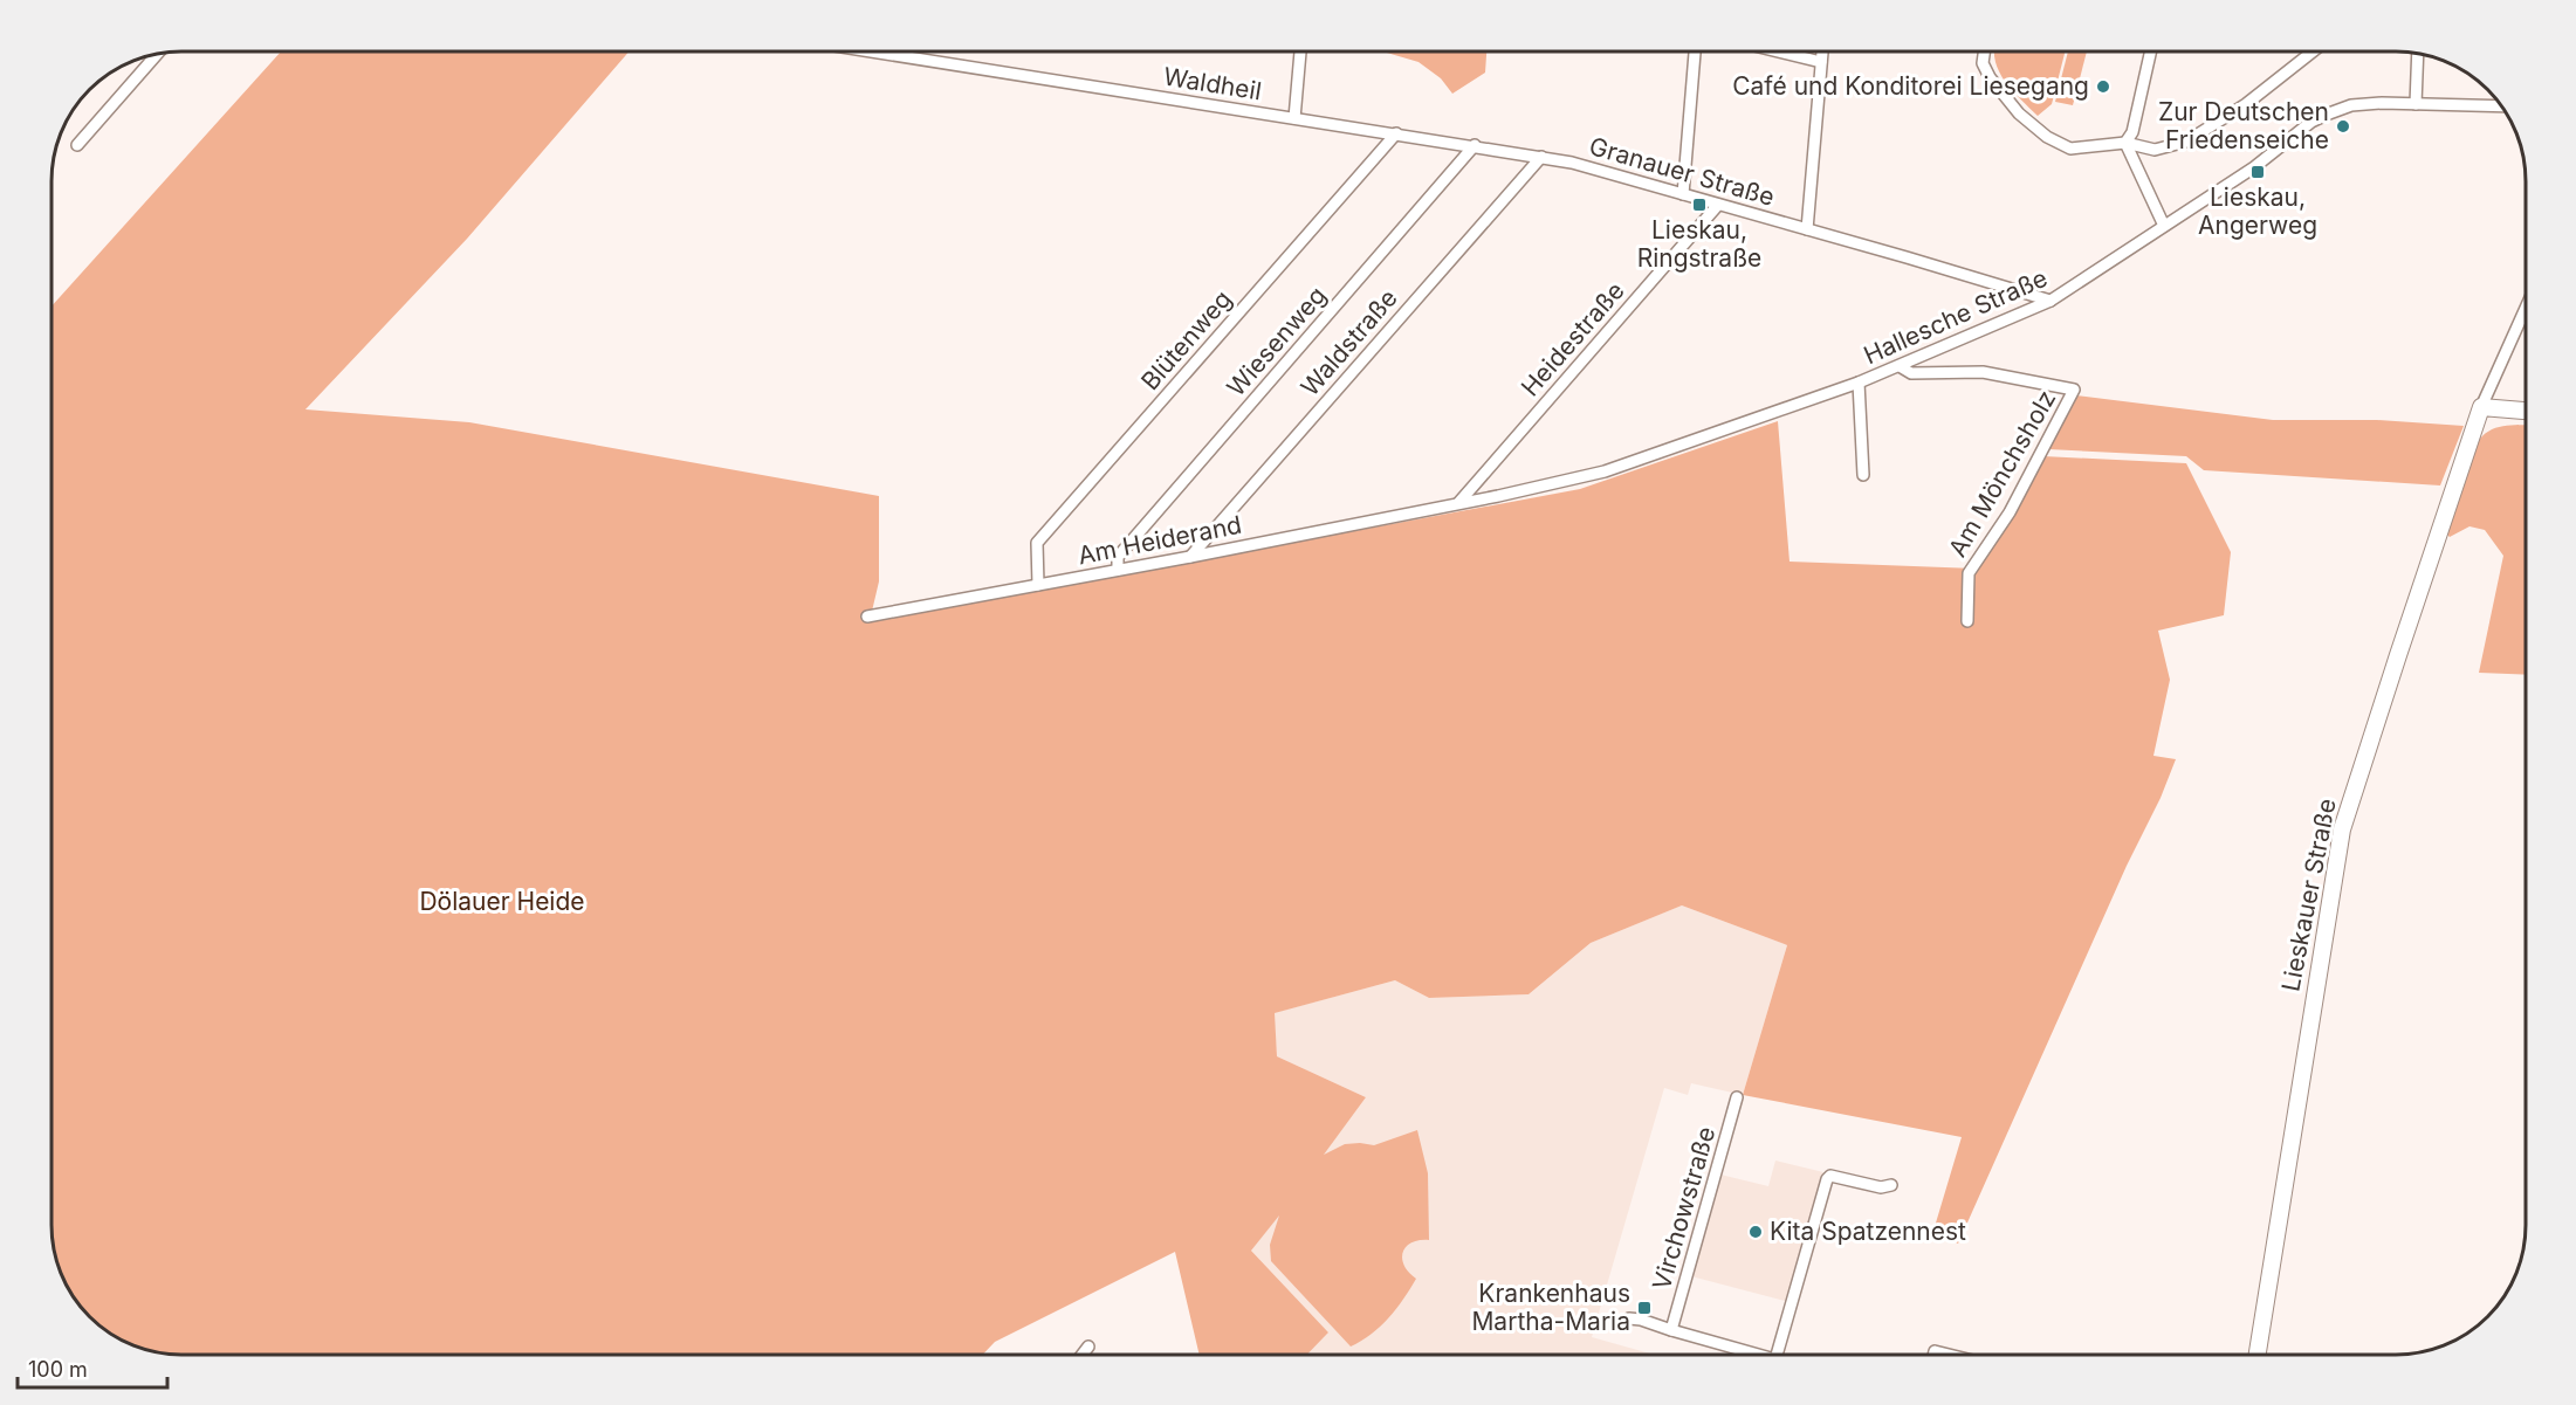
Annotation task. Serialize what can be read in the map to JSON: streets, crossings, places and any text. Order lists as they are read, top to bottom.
{
  "streets": {
    "street": [
      "Waldheil",
      "Granauer Straße",
      "Hallesche Straße",
      "Heidestraße",
      "Blütenweg",
      "Wiesenweg",
      "Waldstraße",
      "Am Mönchsholz",
      "Am Heiderand",
      "Lieskauer Straße",
      "Virchowstraße"
    ]
  },
  "crossings": [
    ["Waldheil", "Granauer Straße"],
    ["Granauer Straße", "Hallesche Straße"],
    ["Granauer Straße", "Heidestraße"],
    ["Granauer Straße", "Blütenweg"],
    ["Granauer Straße", "Wiesenweg"],
    ["Granauer Straße", "Waldstraße"],
    ["Hallesche Straße", "Heidestraße"],
    ["Hallesche Straße", "Am Mönchsholz"],
    ["Hallesche Straße", "Am Heiderand"],
    ["Heidestraße", "Am Heiderand"],
    ["Blütenweg", "Am Heiderand"],
    ["Wiesenweg", "Am Heiderand"],
    ["Waldstraße", "Am Heiderand"]
  ],
  "parks": ["Dölauer Heide"],
  "places": {
    "other": ["Café und Konditorei Liesegang", "Zur Deutschen Friedenseiche", "Kita Spatzennest"],
    "transit": ["Lieskau, Angerweg", "Lieskau, Ringstraße", "Krankenhaus Martha-Maria"]
  },
  "scale_bar": "100 m"
}
